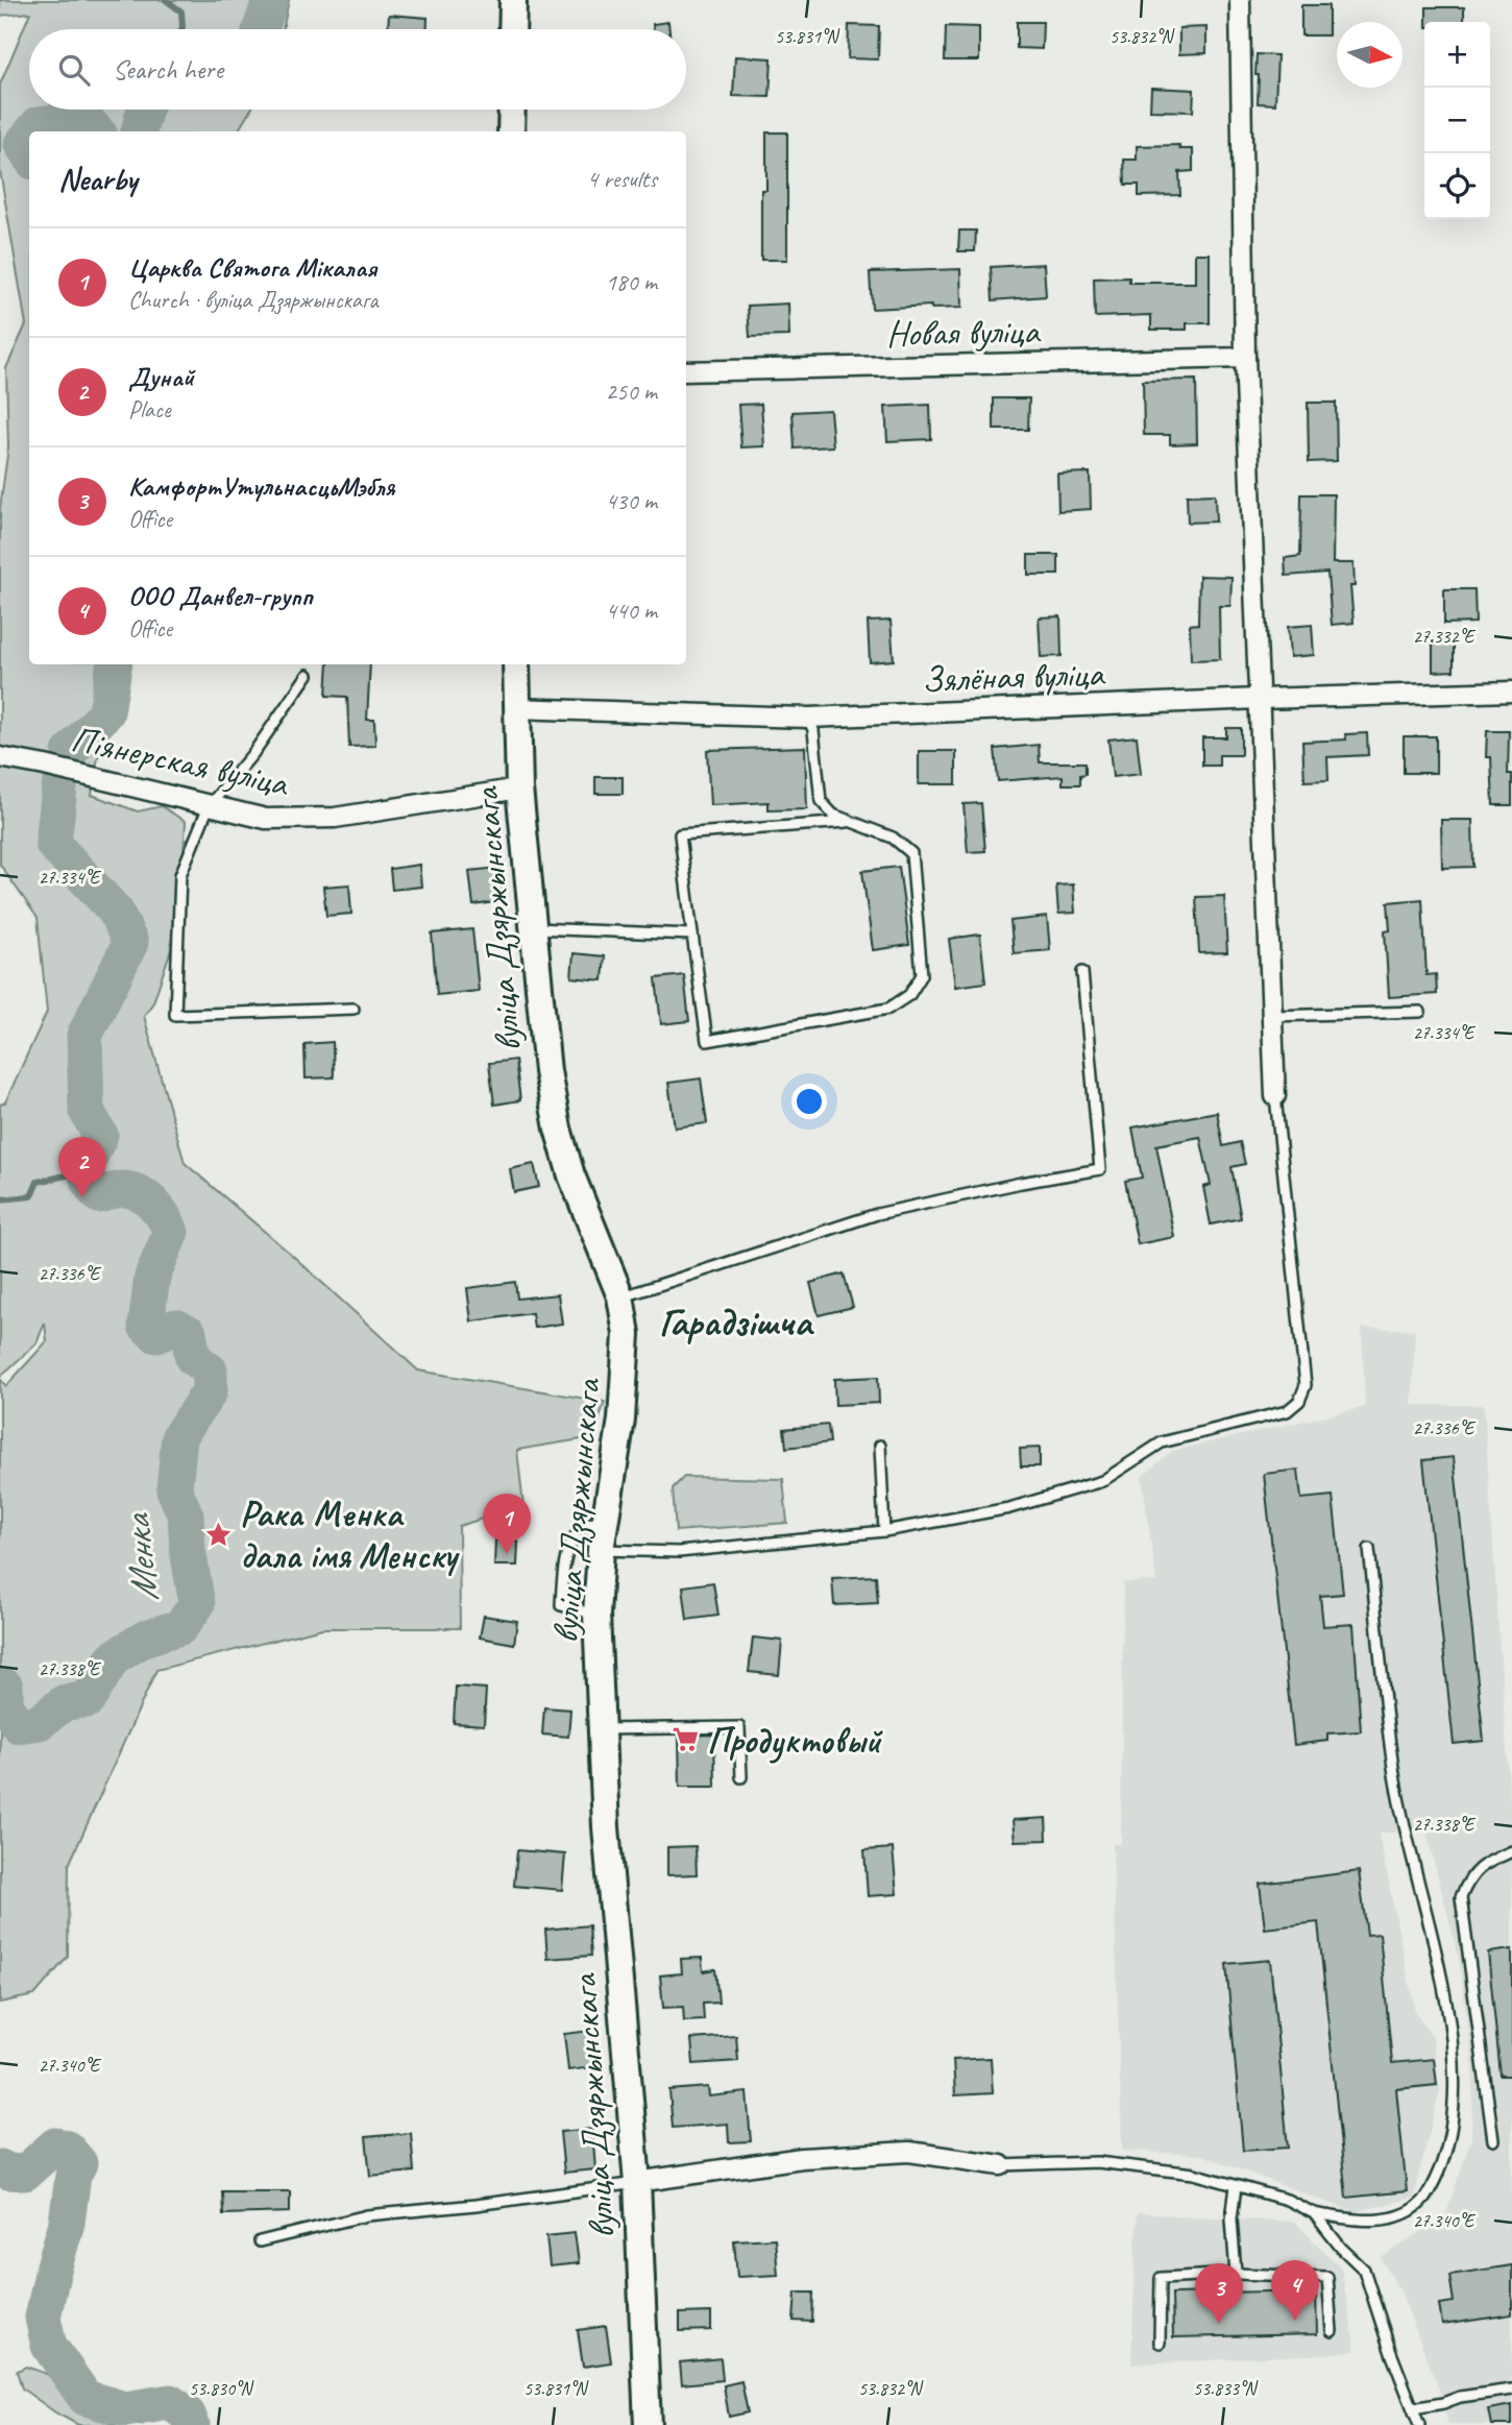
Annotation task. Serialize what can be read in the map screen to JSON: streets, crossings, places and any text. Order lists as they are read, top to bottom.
{
  "streets": {
    "street": [
      "Новая вуліца",
      "Зялёная вуліца",
      "Піянерская вуліца",
      "вуліца Дзяржынскага"
    ]
  },
  "crossings": [
    ["Зялёная вуліца", "вуліца Дзяржынскага"],
    ["Піянерская вуліца", "вуліца Дзяржынскага"]
  ],
  "districts": ["Гарадзішча"],
  "water": ["Менка"],
  "places": {
    "place": ["Рака Менка дала імя Менску"],
    "supermarket": ["Продуктовый"]
  },
  "north": "right",
  "page": {
    "map_buttons": ["+", "−"],
    "search": "Search here",
    "heading": ["Nearby", "4 results"],
    "list": [
      {
        "mark": "1",
        "name": "Царква Святога Мікалая",
        "note": "Church · вуліца Дзяржынскага",
        "value": "180 m"
      },
      {
        "mark": "2",
        "name": "Дунай",
        "note": "Place",
        "value": "250 m"
      },
      {
        "mark": "3",
        "name": "КамфортУтульнасцьМэбля",
        "note": "Office",
        "value": "430 m"
      },
      {
        "mark": "4",
        "name": "ООО Данвел-групп",
        "note": "Office",
        "value": "440 m"
      }
    ],
    "pins": [
      "2",
      "1",
      "4",
      "3"
    ]
  },
  "coordinates": [
    "53.831°N",
    "53.832°N",
    "27.332°E",
    "27.334°E",
    "27.336°E",
    "27.338°E",
    "27.340°E",
    "53.830°N",
    "53.833°N"
  ]
}
